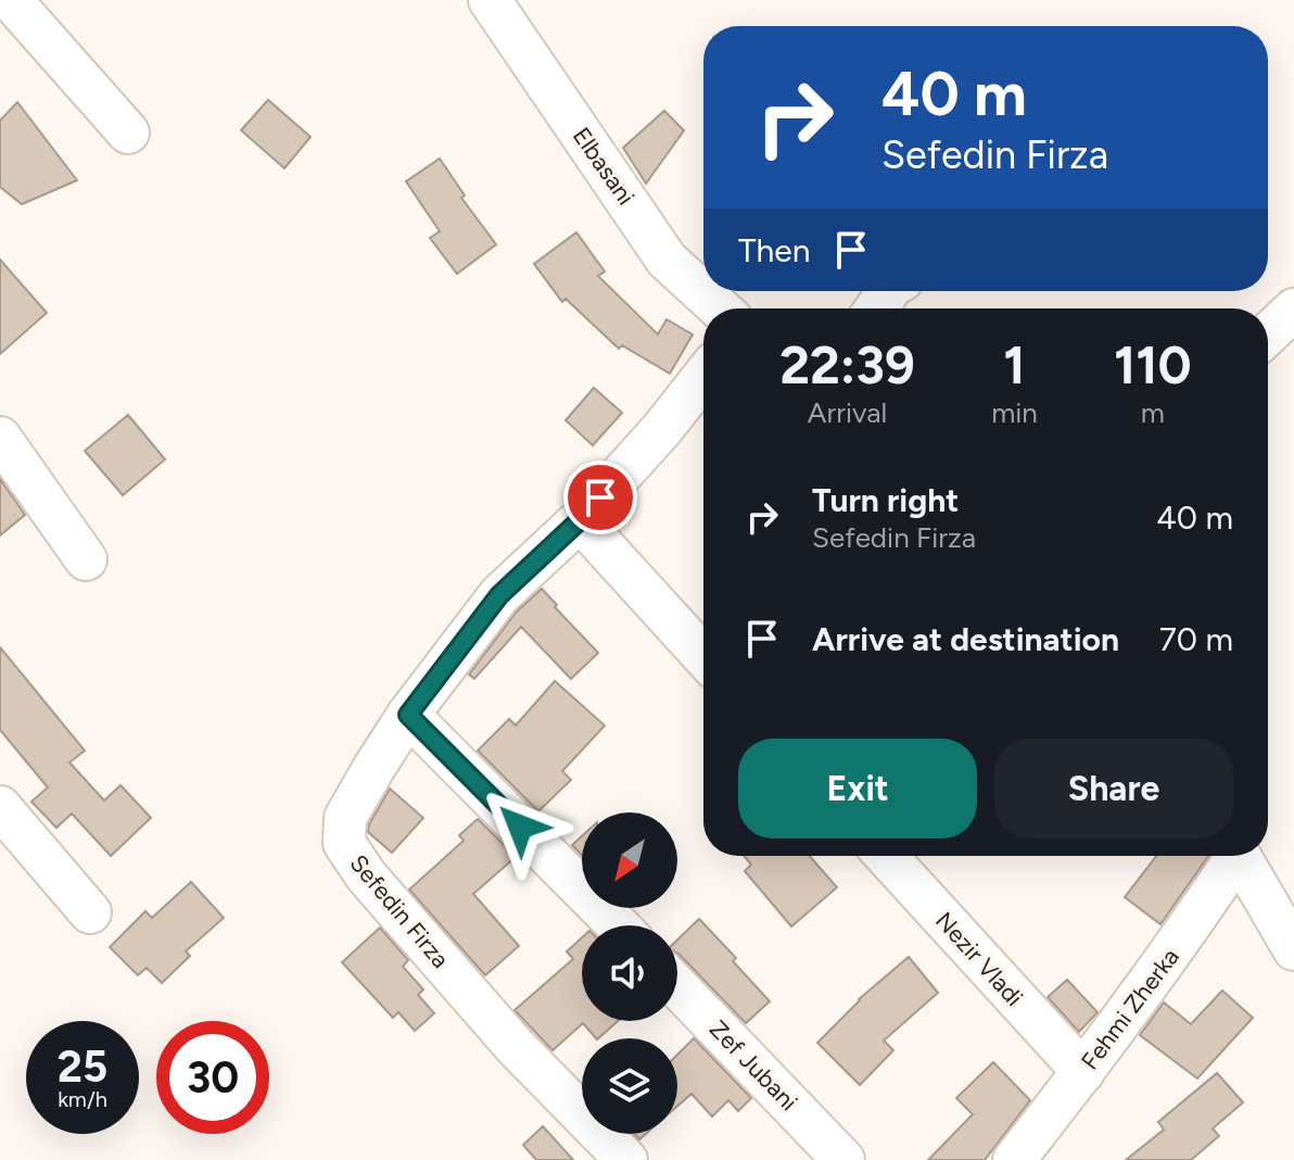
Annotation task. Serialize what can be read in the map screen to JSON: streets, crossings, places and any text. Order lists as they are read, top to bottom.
{
  "streets": {
    "street": [
      "Elbasani",
      "Sefedin Firza",
      "Nezir Vladi",
      "Fehmi Zherka",
      "Zef Jubani"
    ]
  },
  "crossings": [
    ["Nezir Vladi", "Fehmi Zherka"]
  ],
  "north": "bottom left",
  "page": {
    "turn": ["40 m", "Sefedin Firza"],
    "then": "Then",
    "eta": [
      "22:39",
      "Arrival",
      "1",
      "min",
      "110",
      "m"
    ],
    "list": [
      {
        "name": "Turn right",
        "note": "Sefedin Firza",
        "value": "40 m"
      },
      {
        "name": "Arrive at destination",
        "value": "70 m"
      }
    ],
    "buttons": ["Exit", "Share"],
    "speed": "25 km/h",
    "limit": "30"
  }
}
